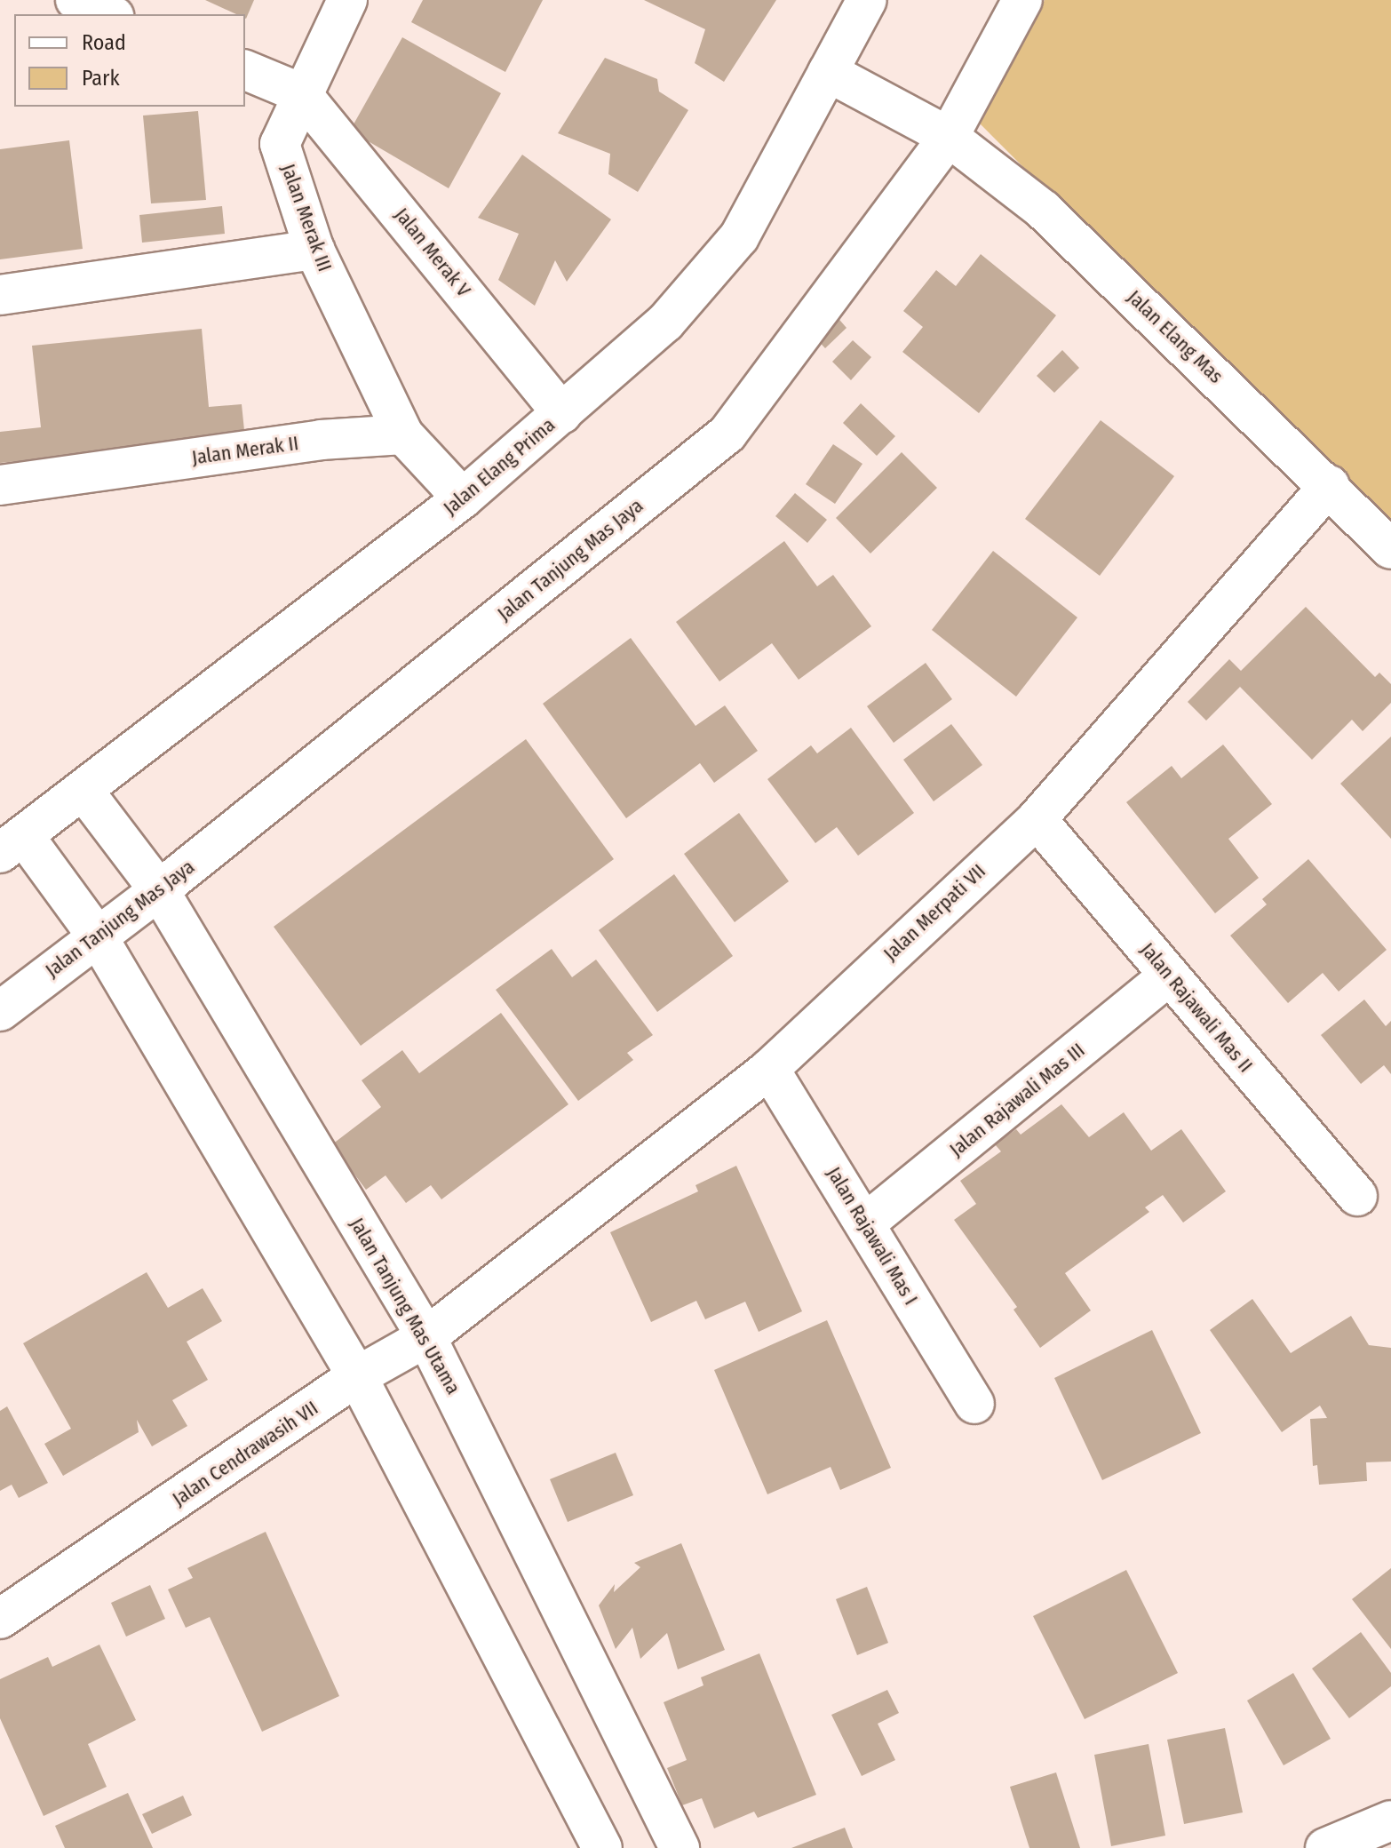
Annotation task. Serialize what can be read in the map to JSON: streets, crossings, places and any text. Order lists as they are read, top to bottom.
{
  "streets": {
    "street": [
      "Jalan Merak III",
      "Jalan Merak V",
      "Jalan Elang Mas",
      "Jalan Merak II",
      "Jalan Elang Prima",
      "Jalan Tanjung Mas Jaya",
      "Jalan Merpati VII",
      "Jalan Rajawali Mas II",
      "Jalan Rajawali Mas III",
      "Jalan Rajawali Mas I",
      "Jalan Tanjung Mas Utama",
      "Jalan Cendrawasih VII"
    ]
  },
  "crossings": [
    ["Jalan Merak III", "Jalan Merak V"],
    ["Jalan Merak III", "Jalan Merak II"],
    ["Jalan Merak V", "Jalan Elang Prima"],
    ["Jalan Elang Mas", "Jalan Elang Prima"],
    ["Jalan Elang Mas", "Jalan Tanjung Mas Jaya"],
    ["Jalan Elang Mas", "Jalan Merpati VII"],
    ["Jalan Elang Prima", "Jalan Tanjung Mas Utama"],
    ["Jalan Tanjung Mas Jaya", "Jalan Tanjung Mas Utama"],
    ["Jalan Merpati VII", "Jalan Rajawali Mas II"],
    ["Jalan Merpati VII", "Jalan Rajawali Mas I"],
    ["Jalan Merpati VII", "Jalan Cendrawasih VII"],
    ["Jalan Rajawali Mas II", "Jalan Rajawali Mas III"],
    ["Jalan Rajawali Mas III", "Jalan Rajawali Mas I"],
    ["Jalan Tanjung Mas Utama", "Jalan Cendrawasih VII"]
  ],
  "legend": ["Road", "Park"]
}
